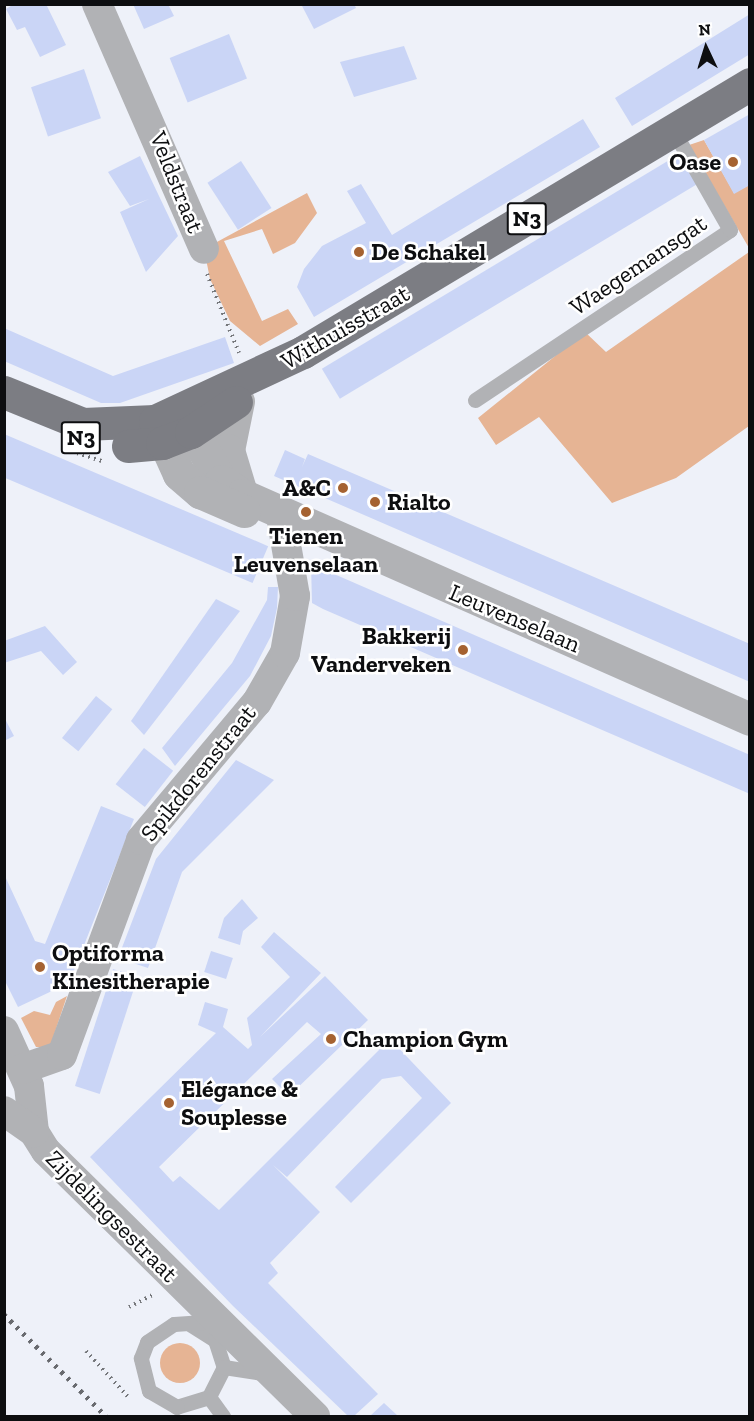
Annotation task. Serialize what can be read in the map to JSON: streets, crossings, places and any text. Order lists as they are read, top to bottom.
{
  "streets": {
    "main road": ["N3", "Withuisstraat"],
    "street": [
      "Veldstraat",
      "Leuvenselaan",
      "Spikdorenstraat",
      "Zijdelingsestraat"
    ],
    "lane": ["Waegemansgat"]
  },
  "crossings": [
    ["Veldstraat", "Withuisstraat"],
    ["N3", "Withuisstraat"],
    ["N3", "Leuvenselaan"],
    ["Waegemansgat", "Withuisstraat"],
    ["Withuisstraat", "Leuvenselaan"],
    ["Leuvenselaan", "Spikdorenstraat"],
    ["Spikdorenstraat", "Zijdelingsestraat"]
  ],
  "places": [
    "Oase",
    "De Schakel",
    "A&C",
    "Rialto",
    "Tienen Leuvenselaan",
    "Bakkerij Vanderveken",
    "Optiforma Kinesitherapie",
    "Champion Gym",
    "Elégance & Souplesse"
  ],
  "north": "top"
}
